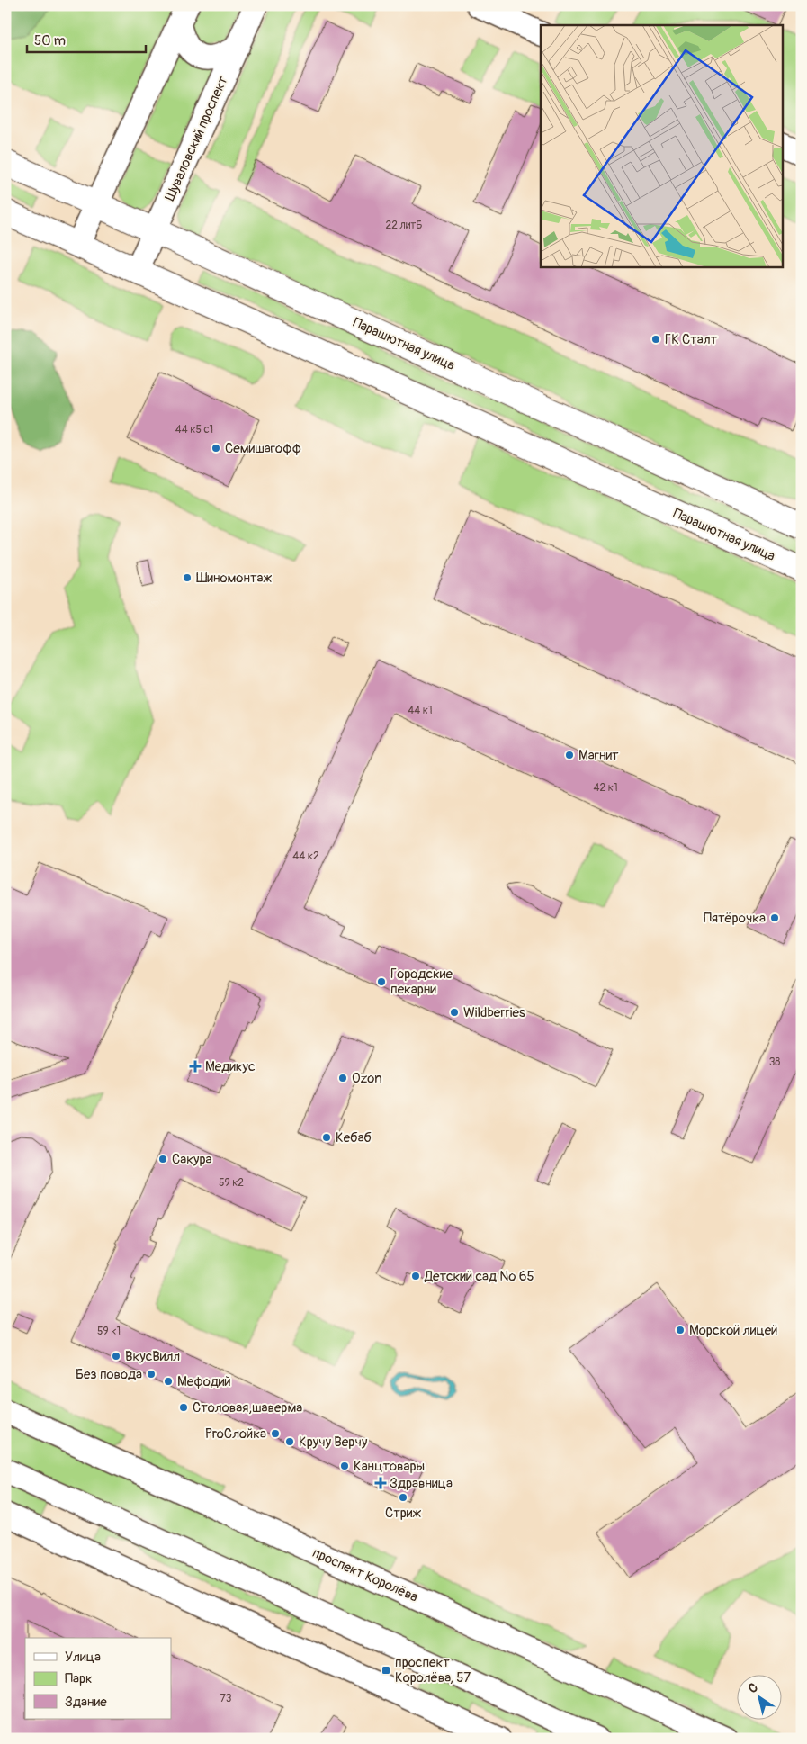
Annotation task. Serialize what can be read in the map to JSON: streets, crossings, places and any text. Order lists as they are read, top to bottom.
{
  "streets": {
    "main road": ["Парашютная улица"],
    "street": ["Шуваловский проспект", "проспект Королёва"]
  },
  "crossings": [
    ["Шуваловский проспект", "Парашютная улица"]
  ],
  "places": {
    "other": [
      "ГК Сталт",
      "Семишагофф",
      "Шиномонтаж",
      "Магнит",
      "Пятёрочка",
      "Городские пекарни",
      "Wildberries",
      "Ozon",
      "Кебаб",
      "Сакура",
      "Детский сад № 65",
      "Морской лицей",
      "ВкусВилл",
      "Без повода",
      "Мефодий",
      "Столовая,шаверма",
      "ProСлойка",
      "Кручу Верчу",
      "Канцтовары",
      "Стриж"
    ],
    "health": ["Медикус", "Здравница"],
    "transit": ["проспект Королёва, 57"]
  },
  "house_numbers": [
    "22 литБ",
    "44 к5 с1",
    "44 к1",
    "42 к1",
    "44 к2",
    "38",
    "59 к2",
    "59 к1",
    "73"
  ],
  "legend": ["Улица", "Парк", "Здание"],
  "scale_bar": "50 m",
  "north": "top left"
}
